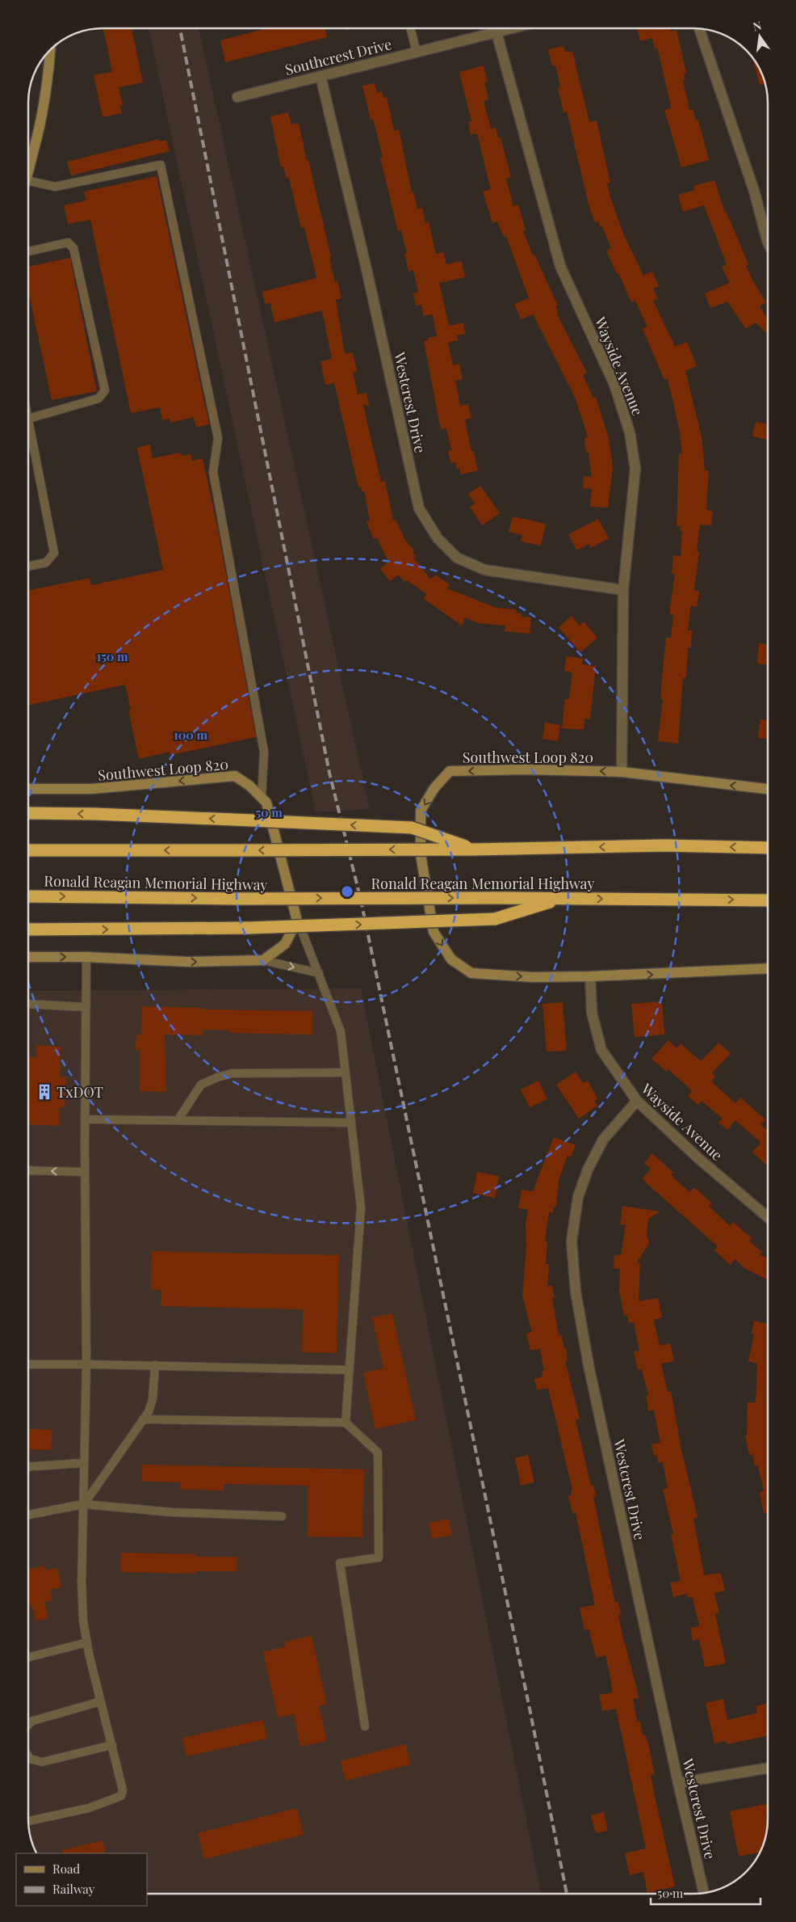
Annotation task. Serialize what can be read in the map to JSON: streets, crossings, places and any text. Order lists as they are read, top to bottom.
{
  "streets": {
    "highway": ["Ronald Reagan Memorial Highway"],
    "main road": ["Southwest Loop 820"],
    "street": ["Southcrest Drive", "Wayside Avenue", "Westcrest Drive"]
  },
  "crossings": [
    ["Southcrest Drive", "Wayside Avenue"],
    ["Southcrest Drive", "Westcrest Drive"],
    ["Wayside Avenue", "Westcrest Drive"],
    ["Wayside Avenue", "Southwest Loop 820"]
  ],
  "places": {
    "building": ["TxDOT"]
  },
  "legend": ["Road", "Railway"],
  "scale_bar": "50 m",
  "north": "top",
  "rings": ["150 m", "100 m", "50 m"]
}
